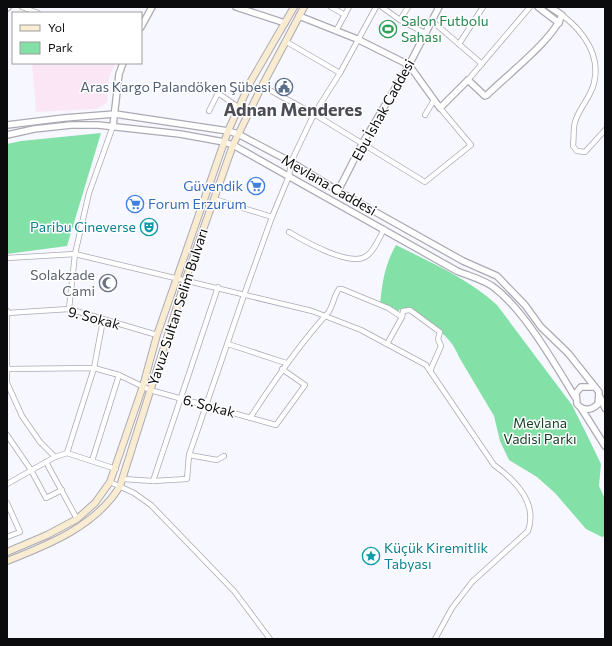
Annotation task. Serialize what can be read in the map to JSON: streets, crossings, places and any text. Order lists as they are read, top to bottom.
{
  "streets": {
    "main road": ["Yavuz Sultan Selim Bulvarı"],
    "street": [
      "Ebu İshak Caddesi",
      "Mevlana Caddesi",
      "9. Sokak",
      "6. Sokak"
    ]
  },
  "crossings": [
    ["Ebu İshak Caddesi", "Mevlana Caddesi"],
    ["Mevlana Caddesi", "Yavuz Sultan Selim Bulvarı"],
    ["Yavuz Sultan Selim Bulvarı", "9. Sokak"],
    ["Yavuz Sultan Selim Bulvarı", "6. Sokak"]
  ],
  "districts": ["Adnan Menderes"],
  "parks": ["Mevlana Vadisi Parkı"],
  "places": {
    "sports": ["Salon Futbolu Sahası"],
    "public building": ["Aras Kargo Palandöken Şübesi"],
    "supermarket": ["Güvendik", "Forum Erzurum"],
    "theatre": ["Paribu Cineverse"],
    "mosque": ["Solakzade Cami"],
    "place": ["Küçük Kiremitlik Tabyası"]
  },
  "legend": ["Yol", "Park"]
}
